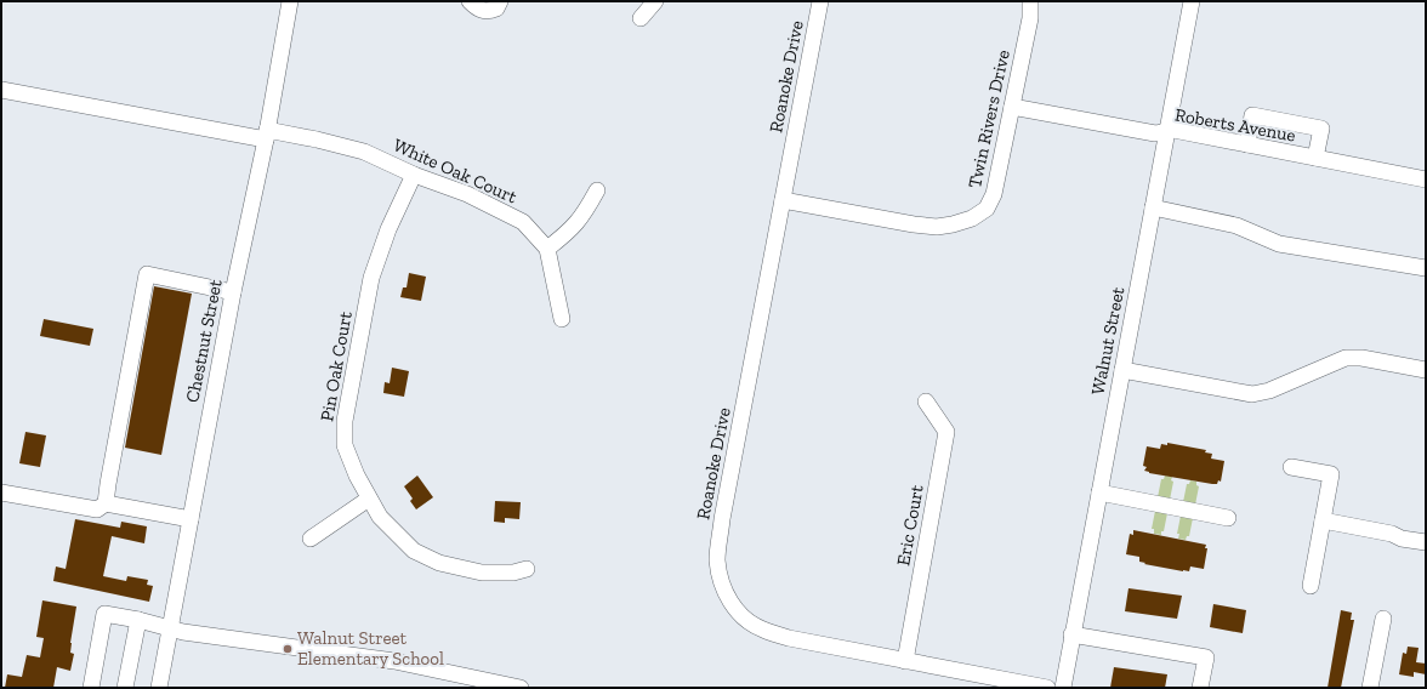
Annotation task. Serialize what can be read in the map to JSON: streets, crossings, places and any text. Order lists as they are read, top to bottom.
{
  "streets": {
    "street": [
      "Roanoke Drive",
      "Twin Rivers Drive",
      "Roberts Avenue",
      "White Oak Court",
      "Chestnut Street",
      "Walnut Street",
      "Pin Oak Court",
      "Eric Court"
    ]
  },
  "crossings": [
    ["Roanoke Drive", "Twin Rivers Drive"],
    ["Roanoke Drive", "Eric Court"],
    ["Twin Rivers Drive", "Roberts Avenue"],
    ["Roberts Avenue", "Walnut Street"],
    ["White Oak Court", "Chestnut Street"],
    ["White Oak Court", "Pin Oak Court"]
  ],
  "places": ["Walnut Street Elementary School"]
}
